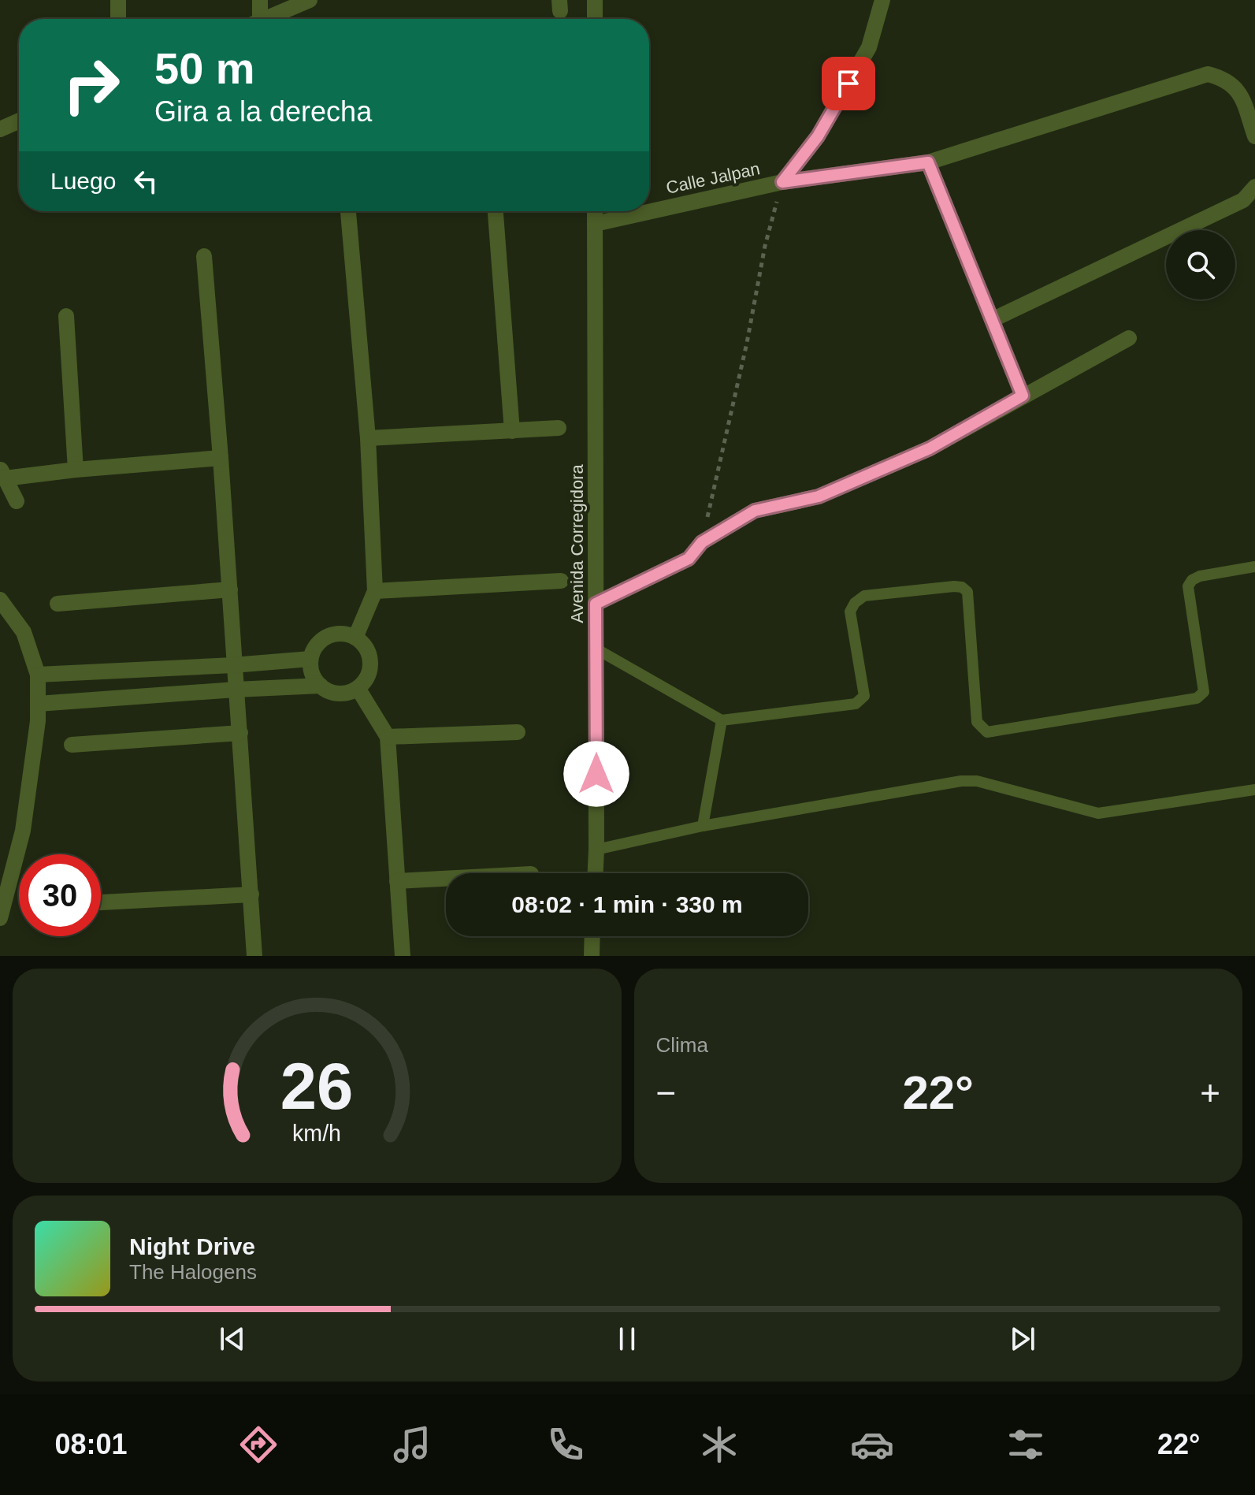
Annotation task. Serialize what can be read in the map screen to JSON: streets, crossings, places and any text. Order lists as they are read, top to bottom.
{
  "streets": {
    "street": ["Calle Jalpan", "Avenida Corregidora"]
  },
  "crossings": [
    ["Calle Jalpan", "Avenida Corregidora"]
  ],
  "page": {
    "turn": ["50 m", "Gira a la derecha"],
    "then": "Luego",
    "limit": "30",
    "trip": "08:02 · 1 min · 330 m",
    "tile": "Clima",
    "heat": ["−", "22°", "+"],
    "song": ["Night Drive", "The Halogens"],
    "tabs": ["08:01", "22°"],
    "gauge": ["26", "km/h"]
  }
}
